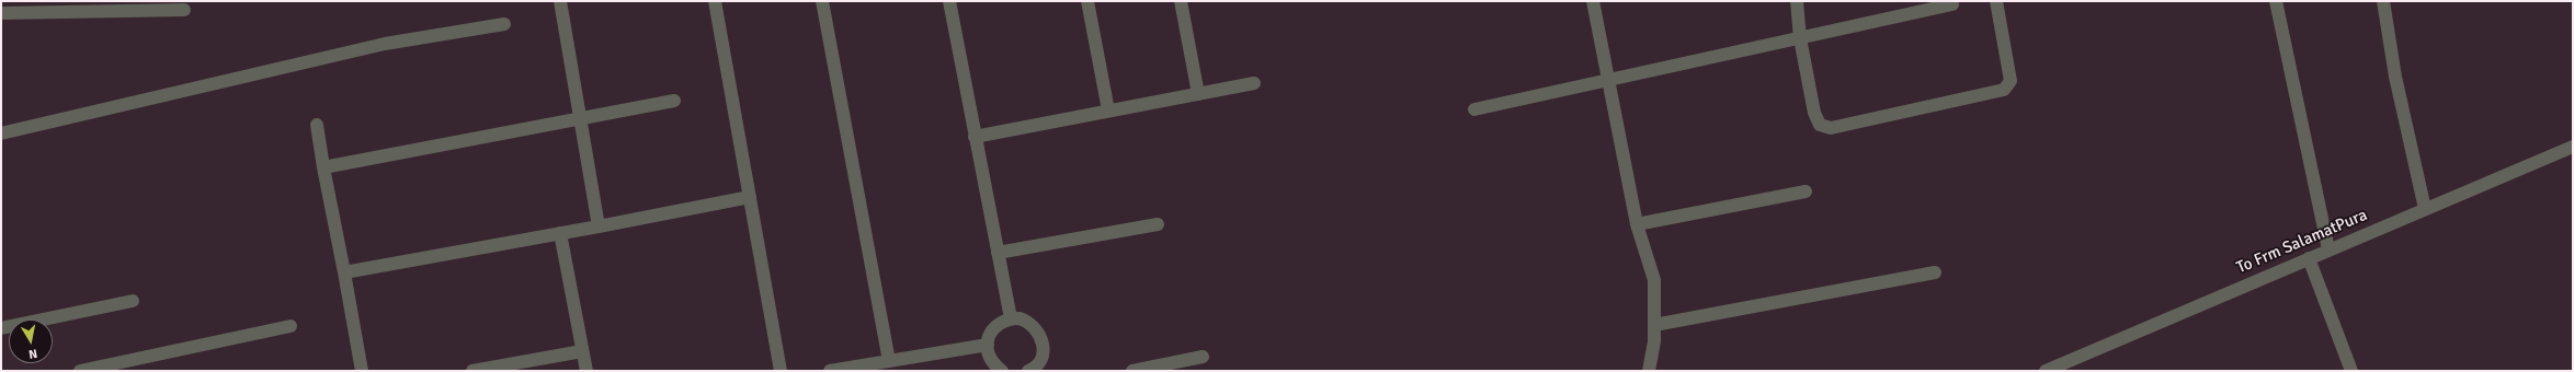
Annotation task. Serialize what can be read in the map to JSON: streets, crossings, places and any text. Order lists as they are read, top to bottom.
{
  "streets": {
    "street": ["To Frm SalamatPura"]
  },
  "north": "bottom"
}
